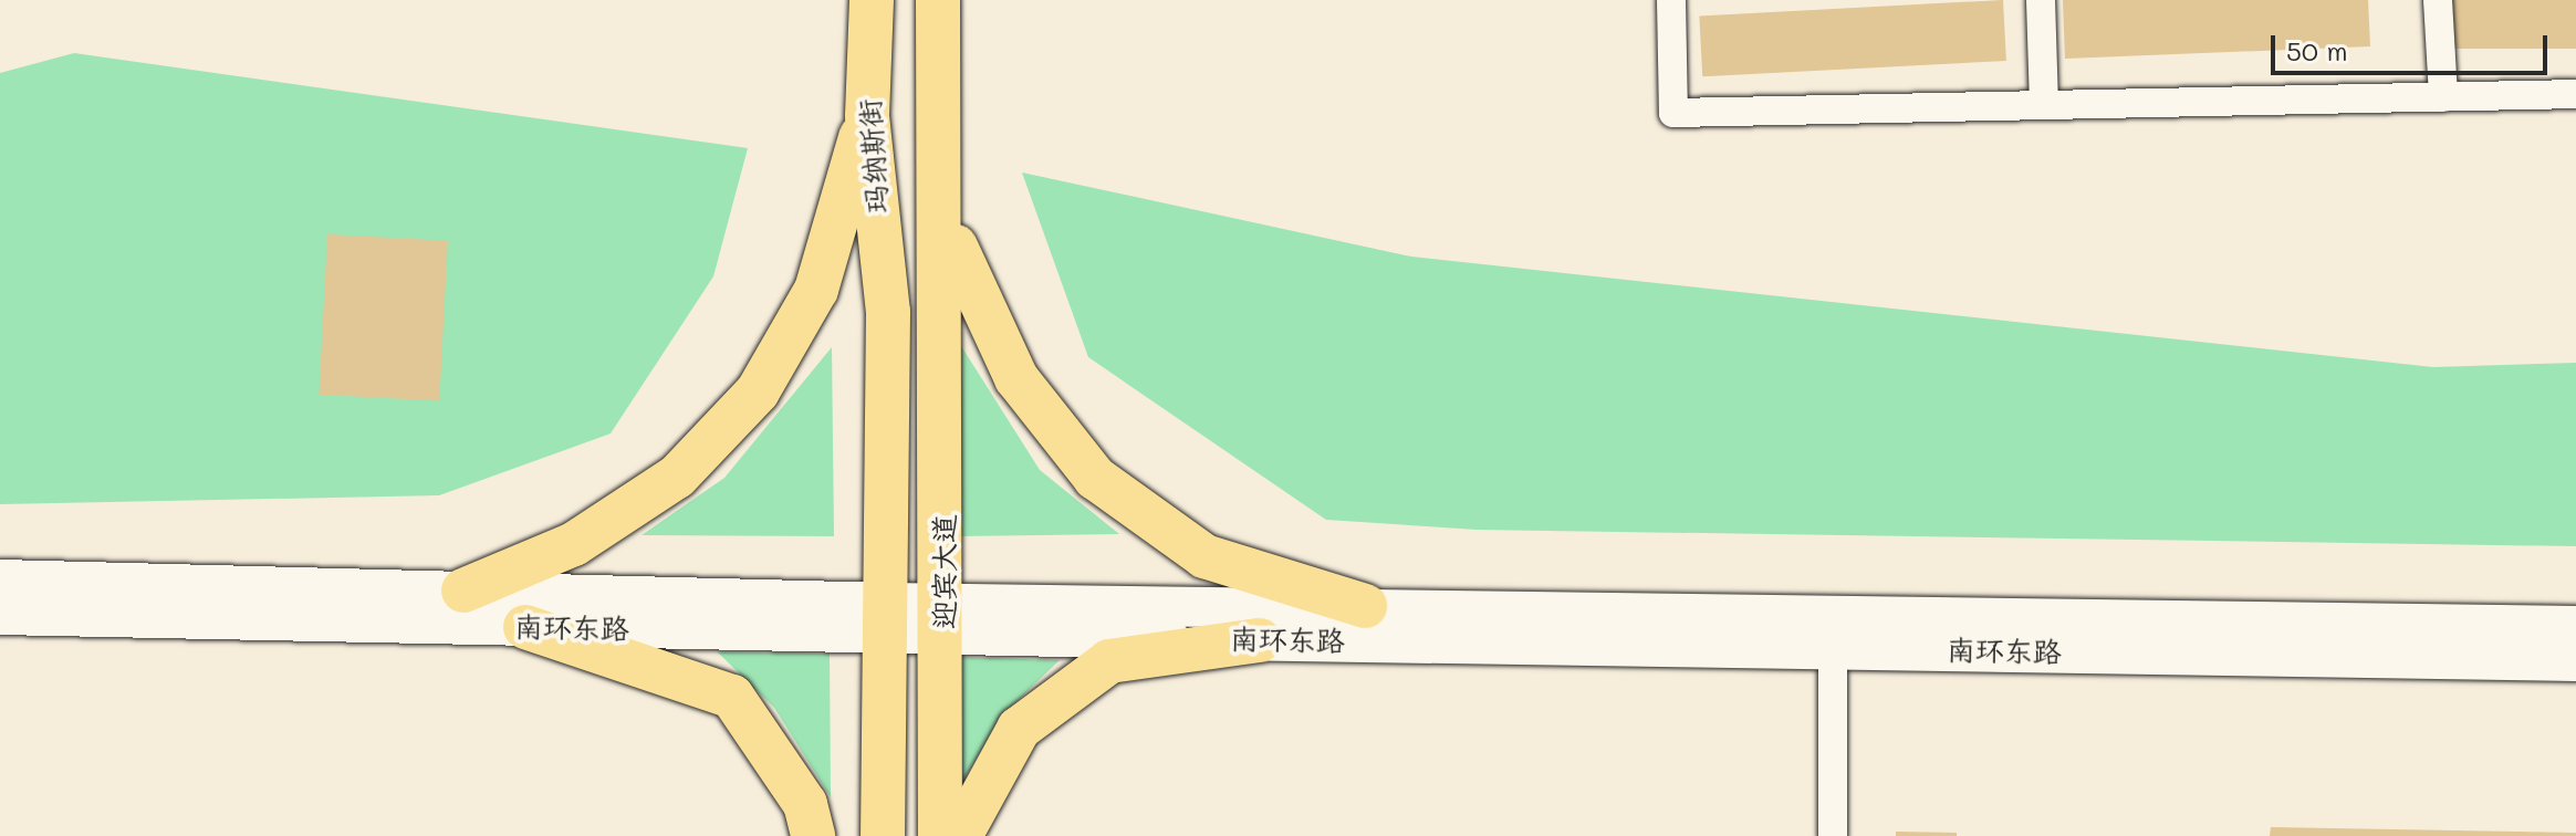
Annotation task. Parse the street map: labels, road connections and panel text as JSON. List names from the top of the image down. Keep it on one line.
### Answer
{"streets":{"main road":["玛纳斯街","迎宾大道","南环东路"]},"crossings":[["玛纳斯街","迎宾大道"],["迎宾大道","南环东路"]],"scale_bar":"50 m"}
